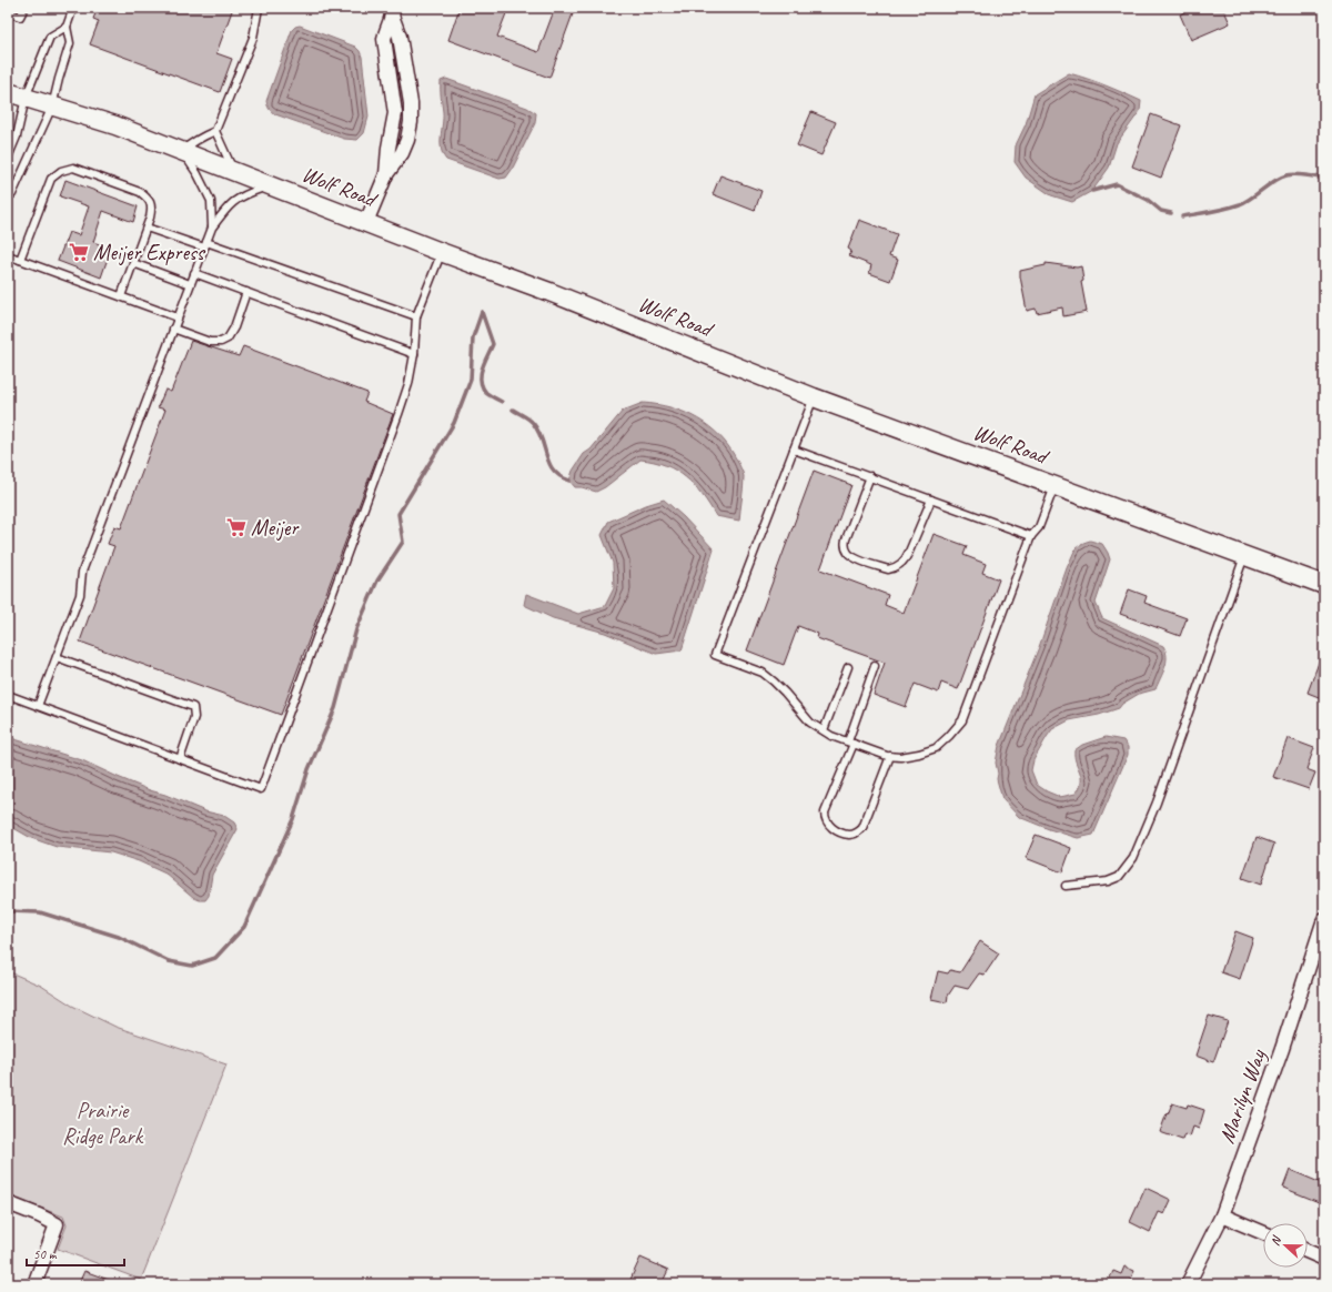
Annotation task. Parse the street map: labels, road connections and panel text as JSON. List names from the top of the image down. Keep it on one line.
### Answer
{"streets":{"main road":["Wolf Road"],"street":["Marilyn Way"]},"parks":["Prairie Ridge Park"],"places":{"supermarket":["Meijer Express","Meijer"]},"scale_bar":"50 m","north":"left"}
